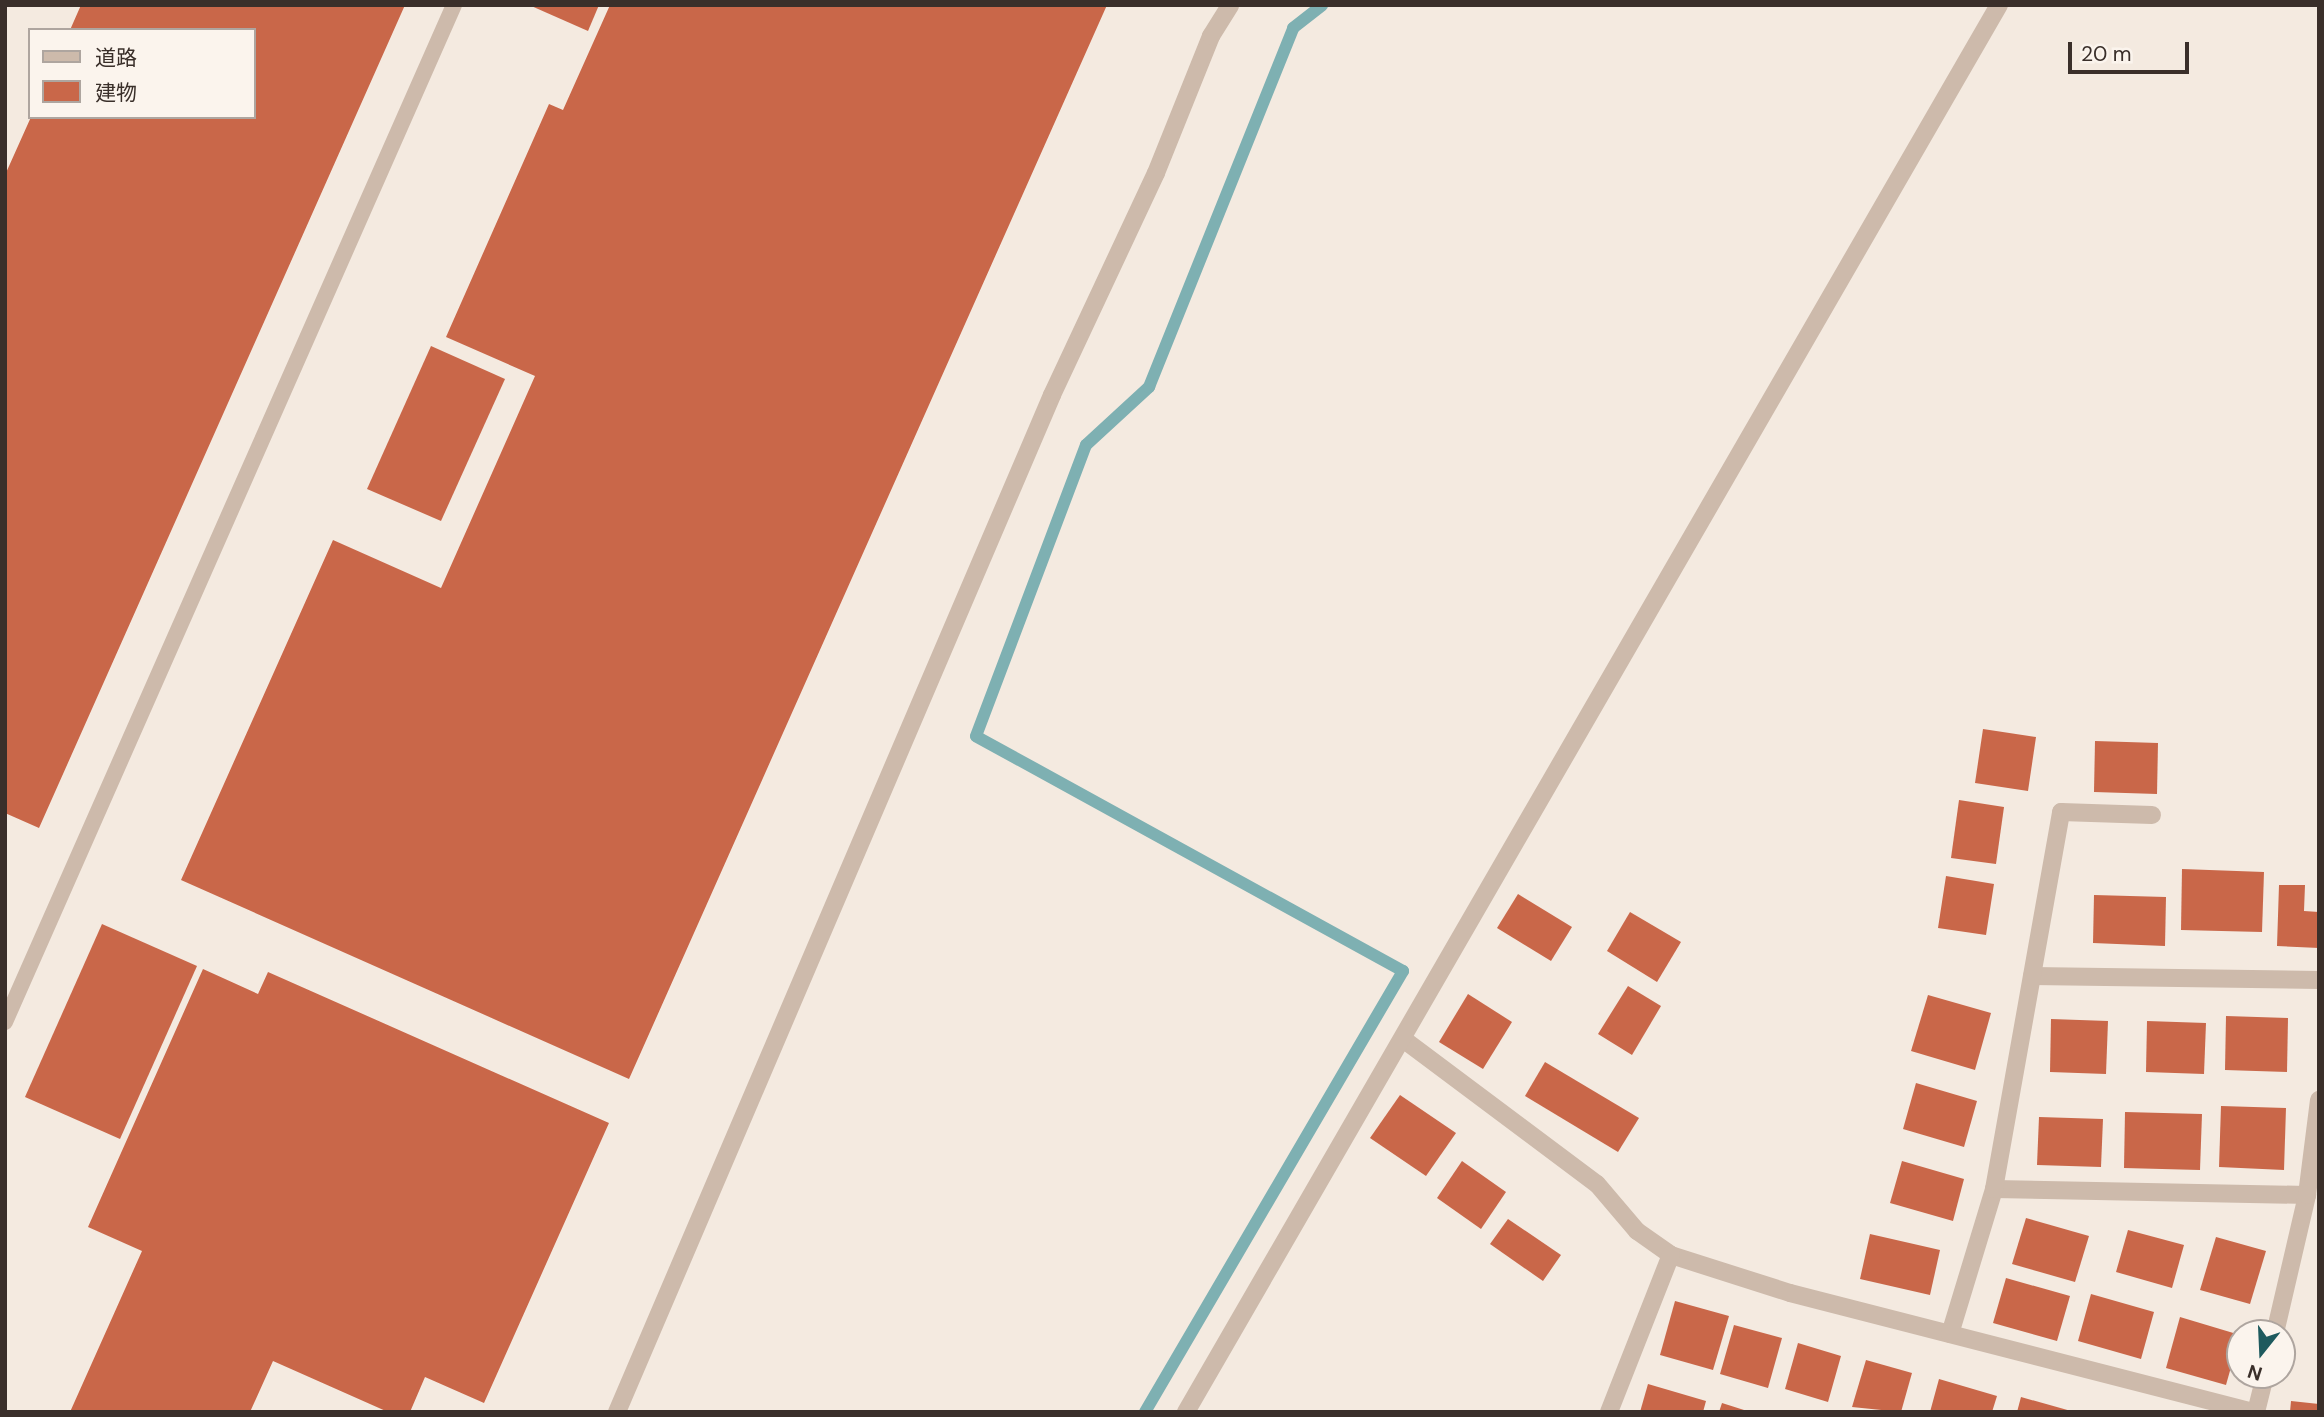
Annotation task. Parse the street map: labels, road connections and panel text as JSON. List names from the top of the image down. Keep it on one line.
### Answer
{"legend":["道路","建物"],"scale_bar":"20 m","north":"bottom"}
